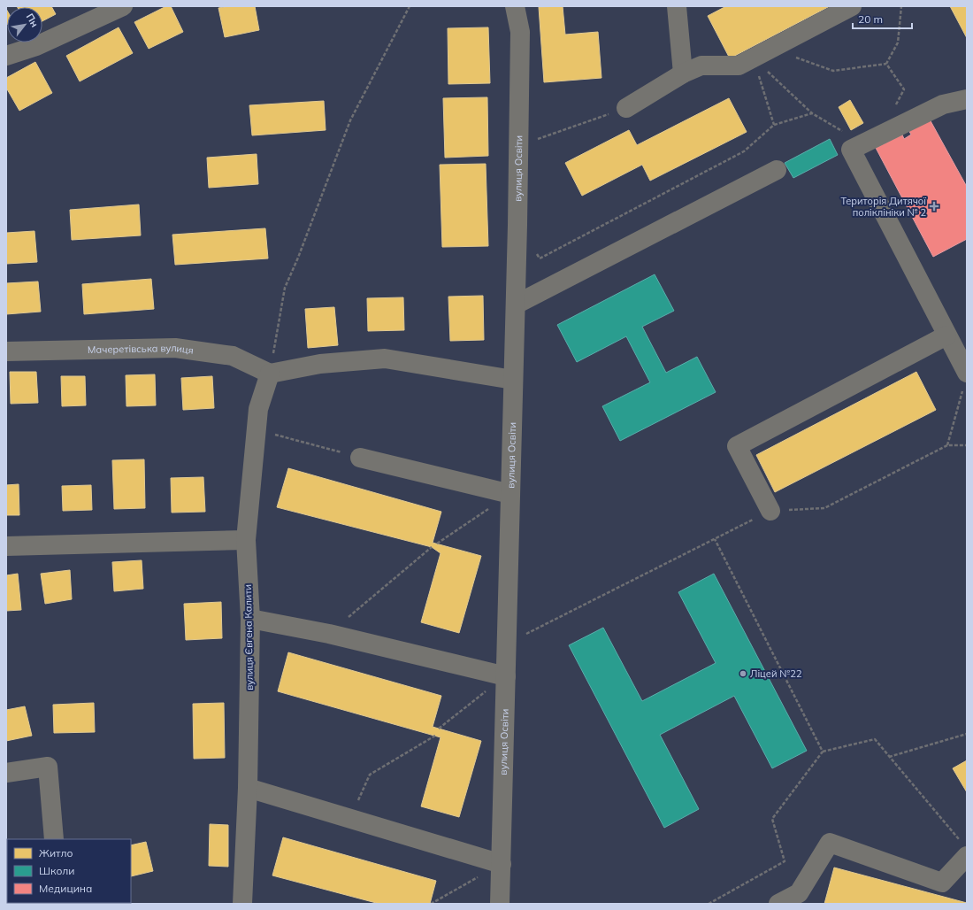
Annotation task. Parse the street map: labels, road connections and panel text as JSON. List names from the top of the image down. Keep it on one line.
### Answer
{"streets":{"street":["вулиця Освіти","Мачеретівська вулиця","вулиця Євгена Калити"]},"crossings":[["Мачеретівська вулиця","вулиця Євгена Калити"]],"places":{"health":["Територія Дитячої поліклініки № 2"],"other":["Ліцей №22"]},"legend":["Житло","Школи","Медицина"],"scale_bar":"20 m","north":"top right"}
